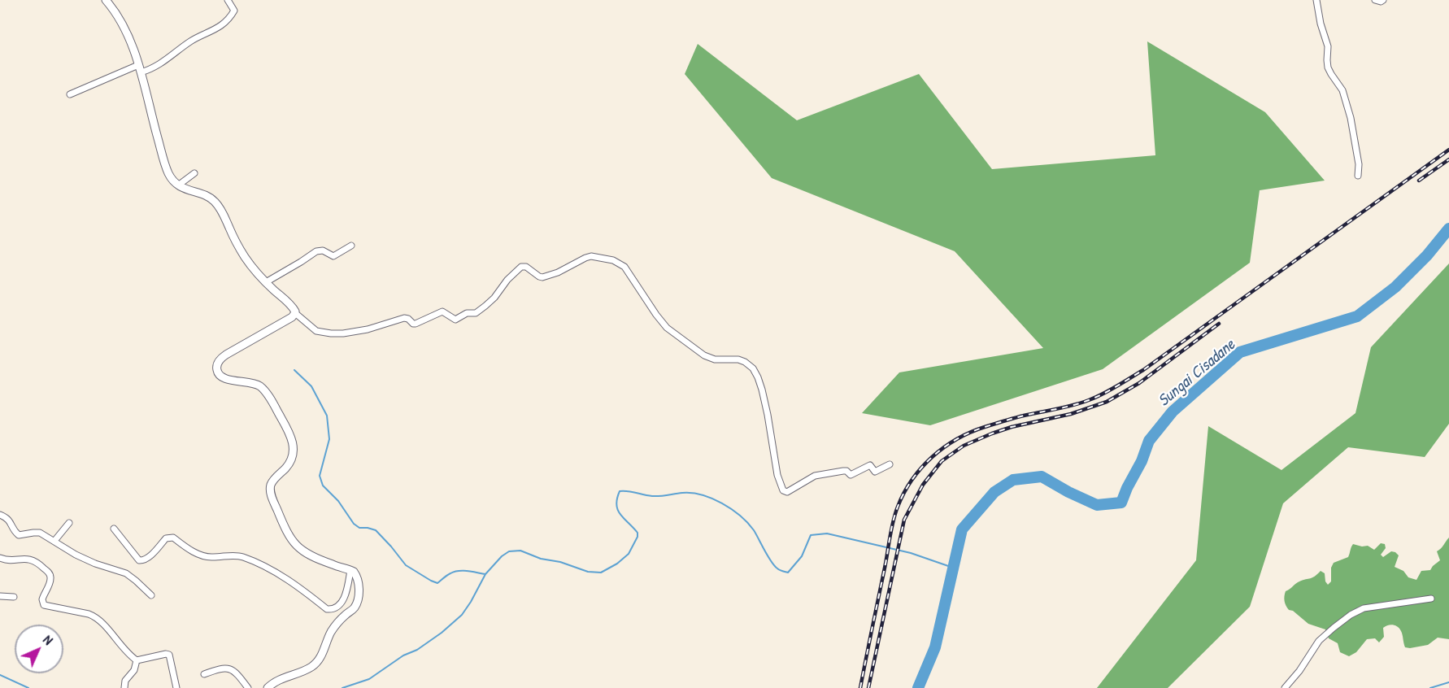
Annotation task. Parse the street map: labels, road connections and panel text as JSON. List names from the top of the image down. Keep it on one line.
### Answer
{"water":["Sungai Cisadane"],"north":"top right"}
